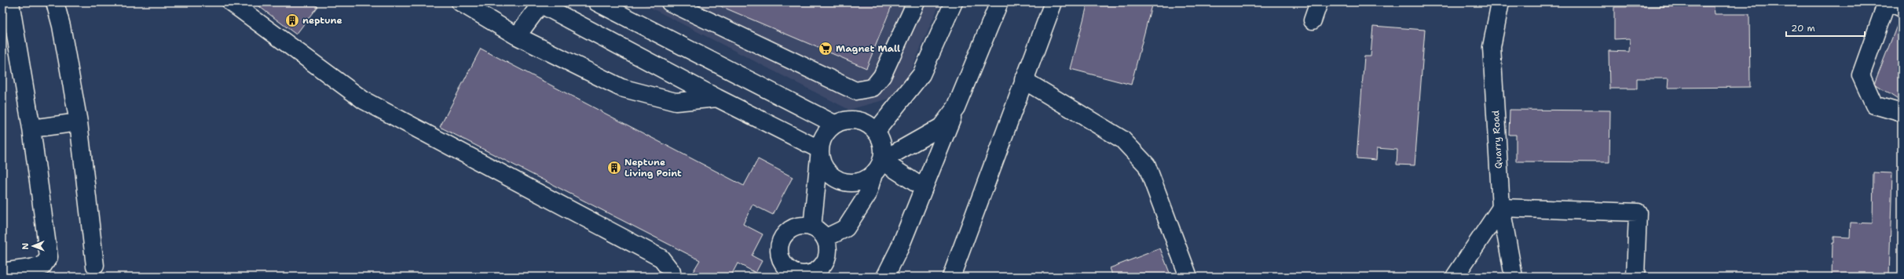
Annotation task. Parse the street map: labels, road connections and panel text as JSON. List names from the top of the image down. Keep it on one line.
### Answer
{"streets":{"street":["Quarry Road"]},"places":{"building":["neptune","Neptune Living Point"],"supermarket":["Magnet Mall"]},"scale_bar":"20 m","north":"left"}
